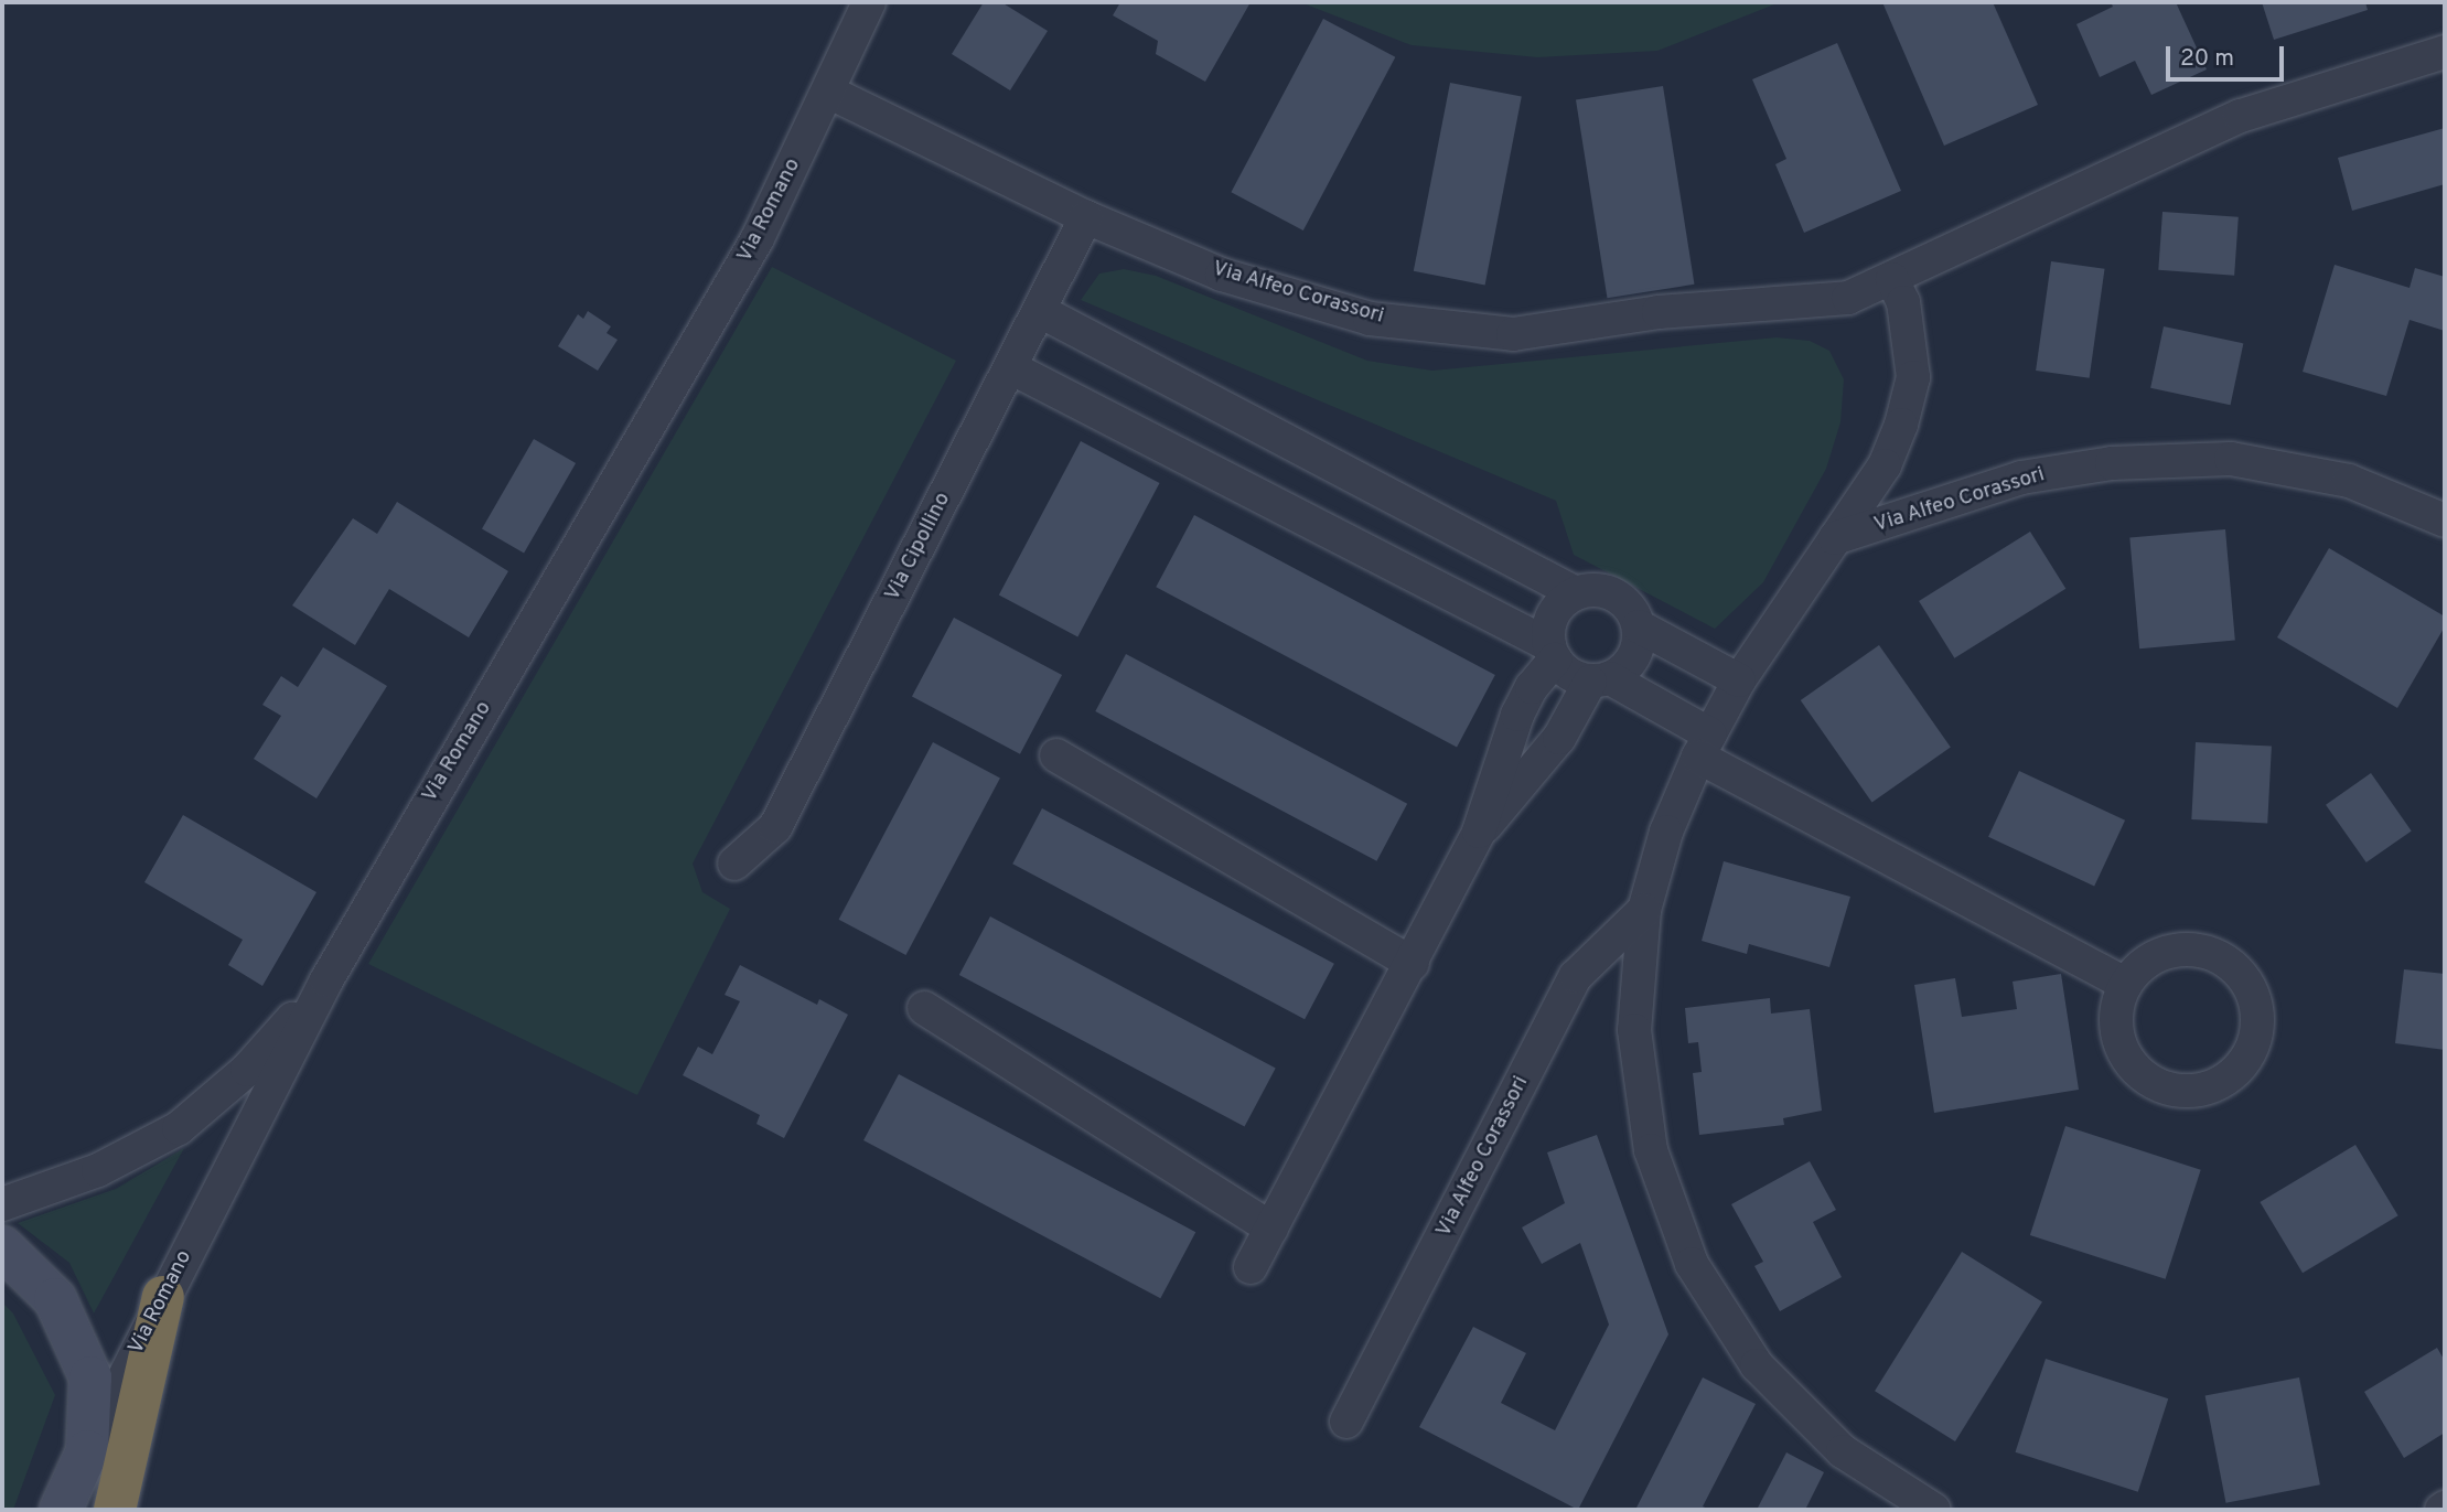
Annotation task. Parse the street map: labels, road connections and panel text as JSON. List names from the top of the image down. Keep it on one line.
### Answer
{"streets":{"street":["Via Romano","Via Alfeo Corassori","Via Cipollino"]},"crossings":[["Via Romano","Via Alfeo Corassori"],["Via Alfeo Corassori","Via Cipollino"]],"scale_bar":"20 m"}
